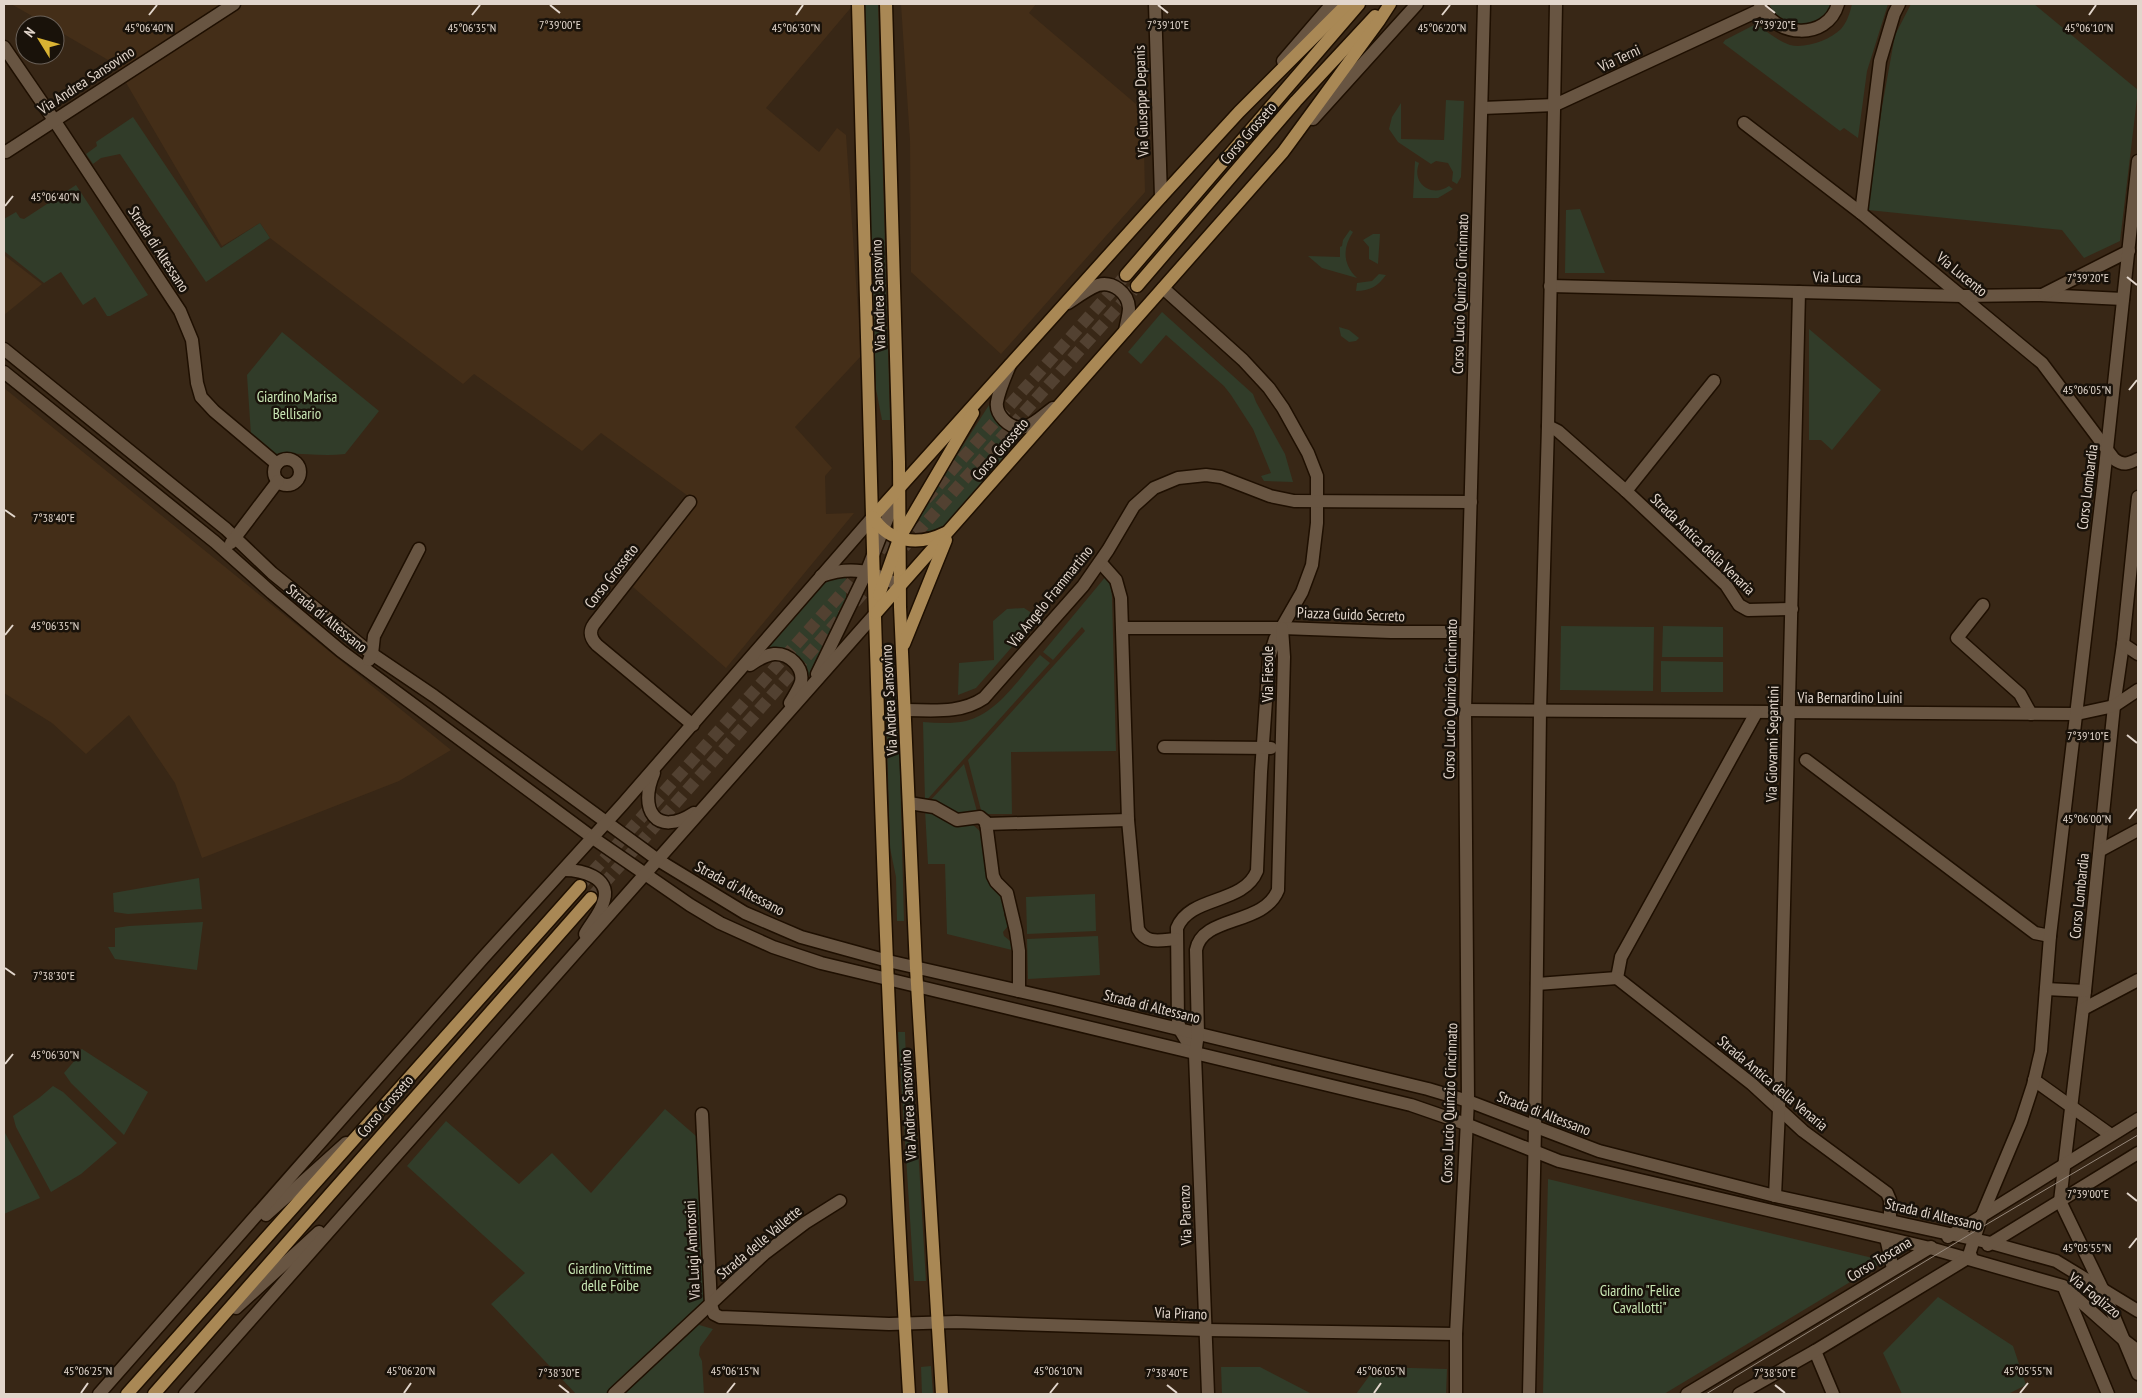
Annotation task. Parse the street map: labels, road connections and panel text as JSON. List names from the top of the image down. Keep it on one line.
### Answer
{"streets":{"main road":["Via Andrea Sansovino","Corso Grosseto"],"street":["Via Terni","Via Giuseppe Depanis","Strada di Altessano","Via Lucento","Via Lucca","Corso Lucio Quinzio Cincinnato","Corso Lombardia","Strada Antica della Venaria","Via Angelo Frammartino","Piazza Guido Secreto","Via Fiesole","Via Bernardino Luini","Via Giovanni Segantini","Via Parenzo","Strada delle Vallette","Via Luigi Ambrosini","Corso Toscana","Via Foglizzo","Via Pirano"]},"crossings":[["Via Terni","Corso Lucio Quinzio Cincinnato"],["Via Andrea Sansovino","Corso Grosseto"],["Via Andrea Sansovino","Strada di Altessano"],["Via Andrea Sansovino","Via Angelo Frammartino"],["Via Andrea Sansovino","Via Luigi Ambrosini"],["Via Andrea Sansovino","Via Pirano"],["Via Giuseppe Depanis","Corso Grosseto"],["Corso Grosseto","Strada di Altessano"],["Strada di Altessano","Corso Lucio Quinzio Cincinnato"],["Strada di Altessano","Corso Lombardia"],["Strada di Altessano","Strada Antica della Venaria"],["Strada di Altessano","Via Fiesole"],["Strada di Altessano","Via Giovanni Segantini"],["Strada di Altessano","Via Parenzo"],["Strada di Altessano","Corso Toscana"],["Strada di Altessano","Via Foglizzo"],["Via Lucento","Via Lucca"],["Via Lucento","Corso Lombardia"],["Via Lucca","Corso Lombardia"],["Via Lucca","Via Giovanni Segantini"],["Corso Lucio Quinzio Cincinnato","Piazza Guido Secreto"],["Corso Lucio Quinzio Cincinnato","Via Bernardino Luini"],["Corso Lucio Quinzio Cincinnato","Via Pirano"],["Corso Lombardia","Via Bernardino Luini"],["Corso Lombardia","Corso Toscana"],["Corso Lombardia","Via Foglizzo"],["Strada Antica della Venaria","Via Giovanni Segantini"],["Via Angelo Frammartino","Piazza Guido Secreto"],["Piazza Guido Secreto","Via Fiesole"],["Via Fiesole","Via Parenzo"],["Via Bernardino Luini","Via Giovanni Segantini"],["Via Parenzo","Via Pirano"],["Strada delle Vallette","Via Luigi Ambrosini"],["Via Luigi Ambrosini","Via Pirano"]],"parks":["Giardino Marisa Bellisario","Giardino Vittime delle Foibe","Giardino \"Felice Cavallotti\""],"north":"top left","coordinates":["7°39'00\"E","7°39'10\"E","7°39'20\"E","45°06'40\"N","45°06'35\"N","45°06'30\"N","45°06'20\"N","45°06'10\"N","45°06'05\"N","7°38'40\"E","45°06'00\"N","7°38'30\"E","45°05'55\"N","45°06'25\"N","45°06'15\"N","7°38'50\"E"]}
